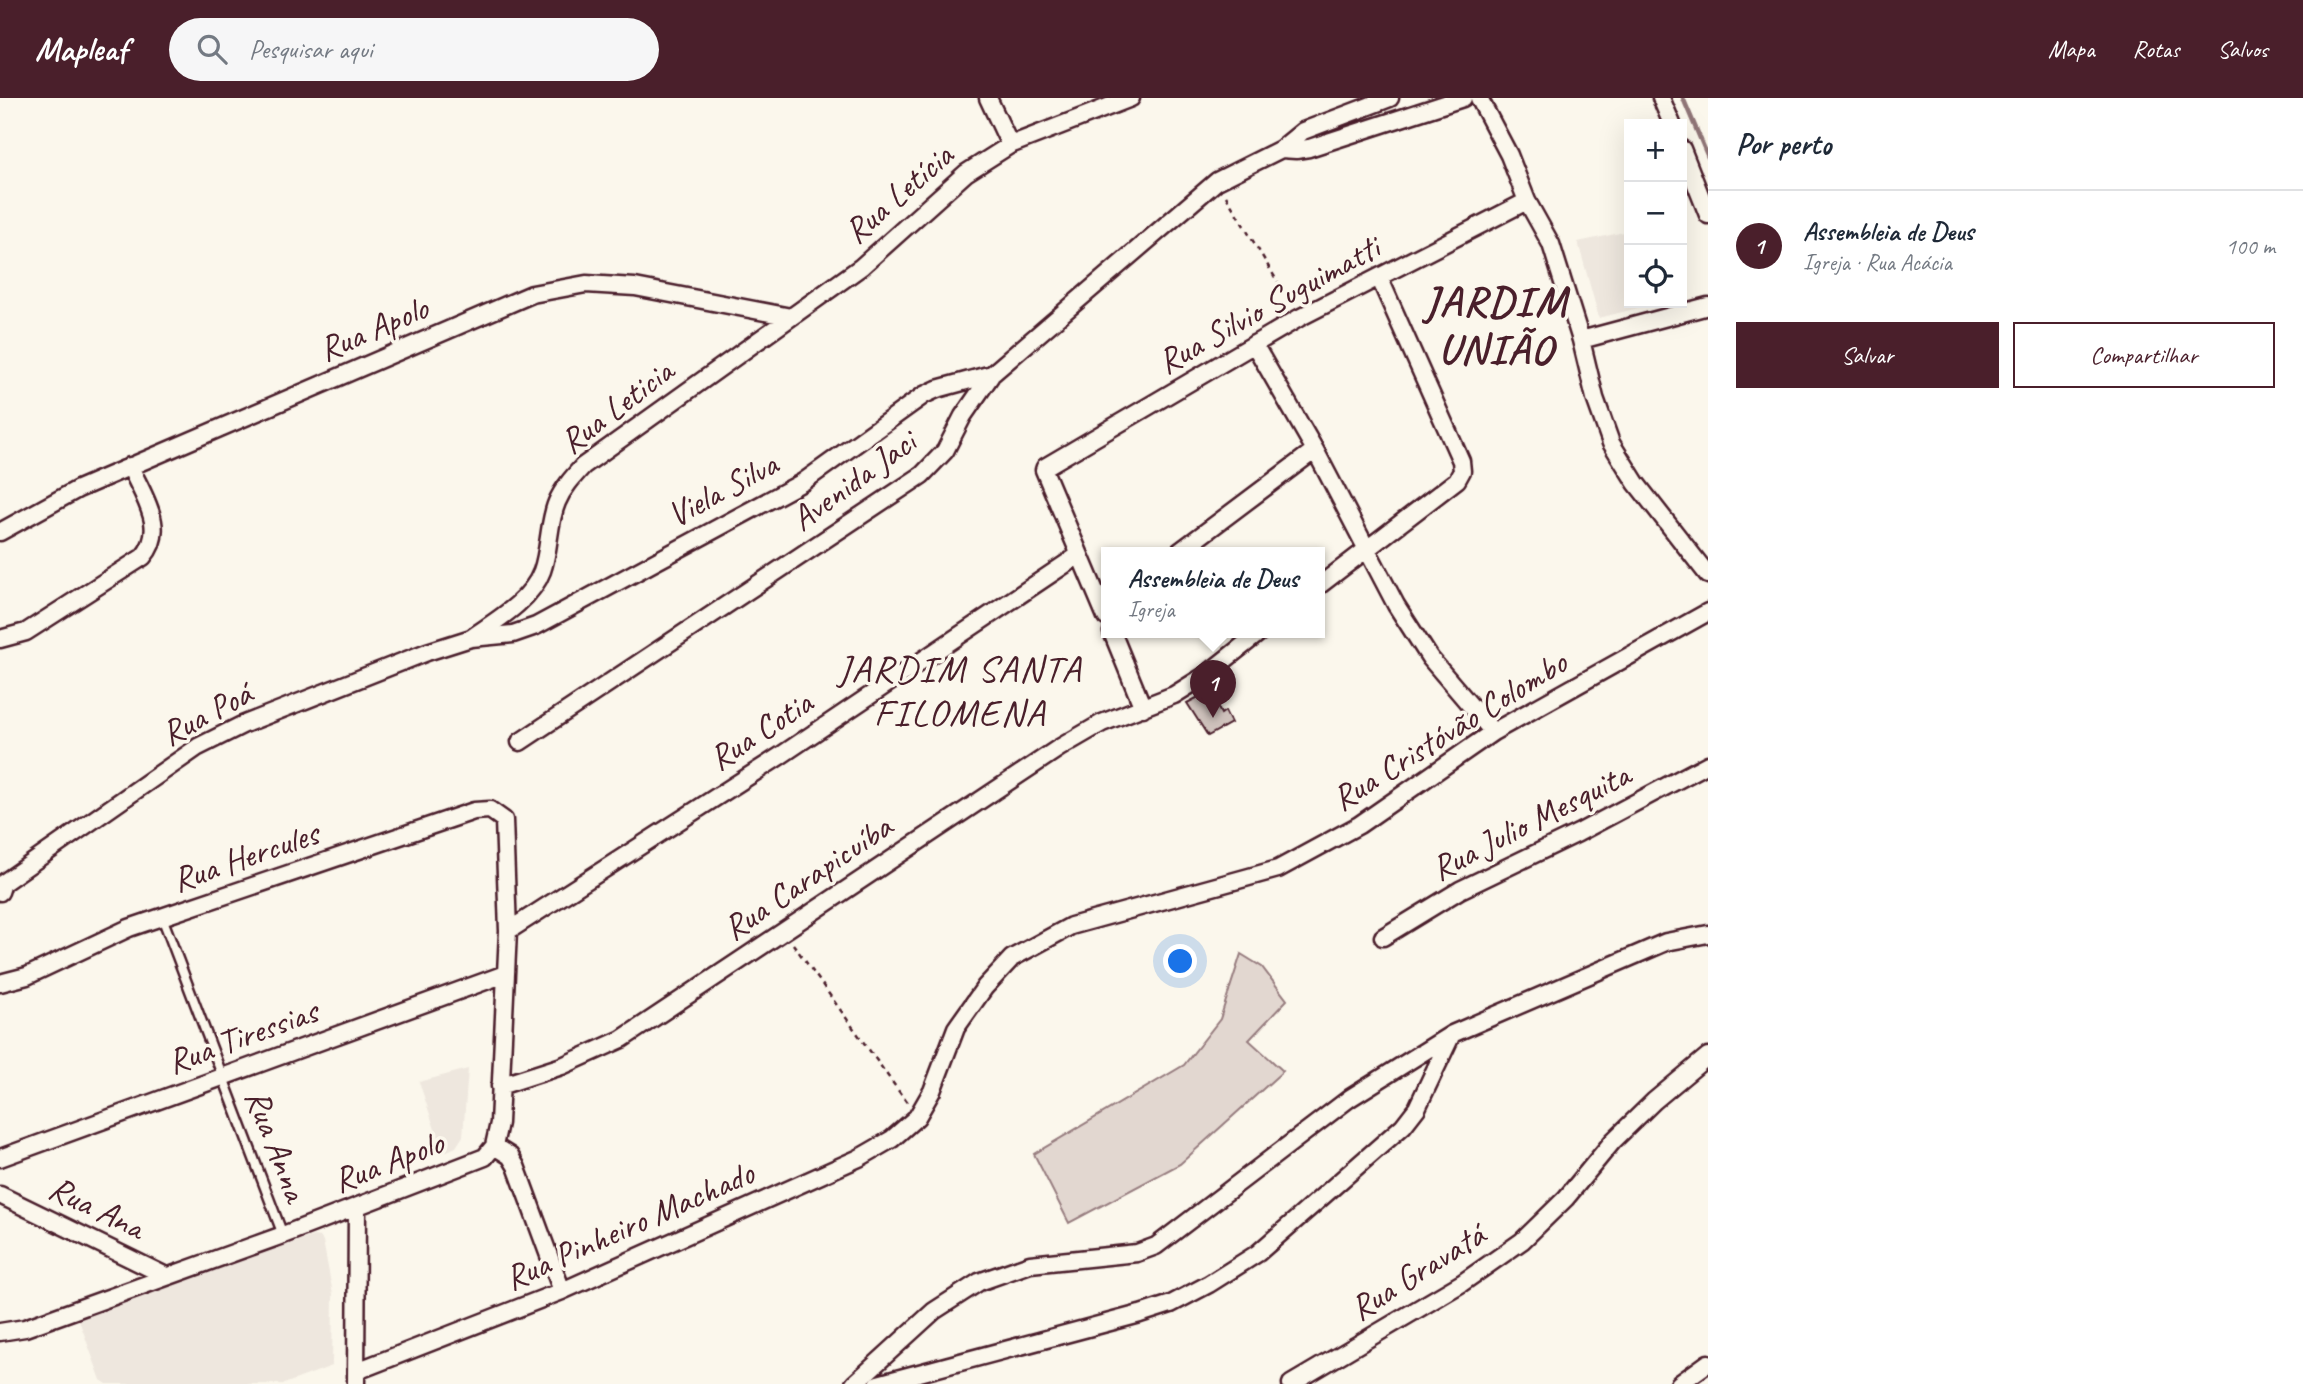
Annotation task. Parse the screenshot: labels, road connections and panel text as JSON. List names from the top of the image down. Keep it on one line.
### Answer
{"streets":{"street":["Rua Letícia","Rua Silvio Suguimatti","Rua Apolo","Rua Leticia","Avenida Jaci","Viela Silva","Rua Poá","Rua Cotia","Rua Cristóvão Colombo","Rua Julio Mesquita","Rua Hercules","Rua Carapicuíba","Rua Tiressias","Rua Ana","Rua Pinheiro Machado","Rua Gravatá"],"lane":["Rua Anna"]},"crossings":[["Rua Letícia","Rua Apolo"],["Rua Letícia","Rua Leticia"],["Rua Silvio Suguimatti","Rua Cotia"],["Rua Apolo","Rua Leticia"],["Rua Apolo","Rua Cotia"],["Rua Apolo","Rua Hercules"],["Rua Apolo","Rua Carapicuíba"],["Rua Apolo","Rua Tiressias"],["Rua Apolo","Rua Anna"],["Rua Apolo","Rua Ana"],["Rua Leticia","Viela Silva"],["Rua Leticia","Rua Poá"],["Avenida Jaci","Viela Silva"],["Viela Silva","Rua Poá"],["Rua Cristóvão Colombo","Rua Pinheiro Machado"],["Rua Hercules","Rua Anna"],["Rua Tiressias","Rua Anna"]],"districts":["JARDIM UNIÃO","JARDIM SANTA FILOMENA"],"page":{"header":"Mapleaf","search":"Pesquisar aqui","nav":["Mapa","Rotas","Salvos"],"heading":"Por perto","map_buttons":["+","−"],"list":[{"mark":"1","name":"Assembleia de Deus","note":"Igreja · Rua Acácia","value":"100 m"}],"buttons":["Salvar","Compartilhar"],"popup":["Assembleia de Deus","Igreja"],"pins":"1"}}
